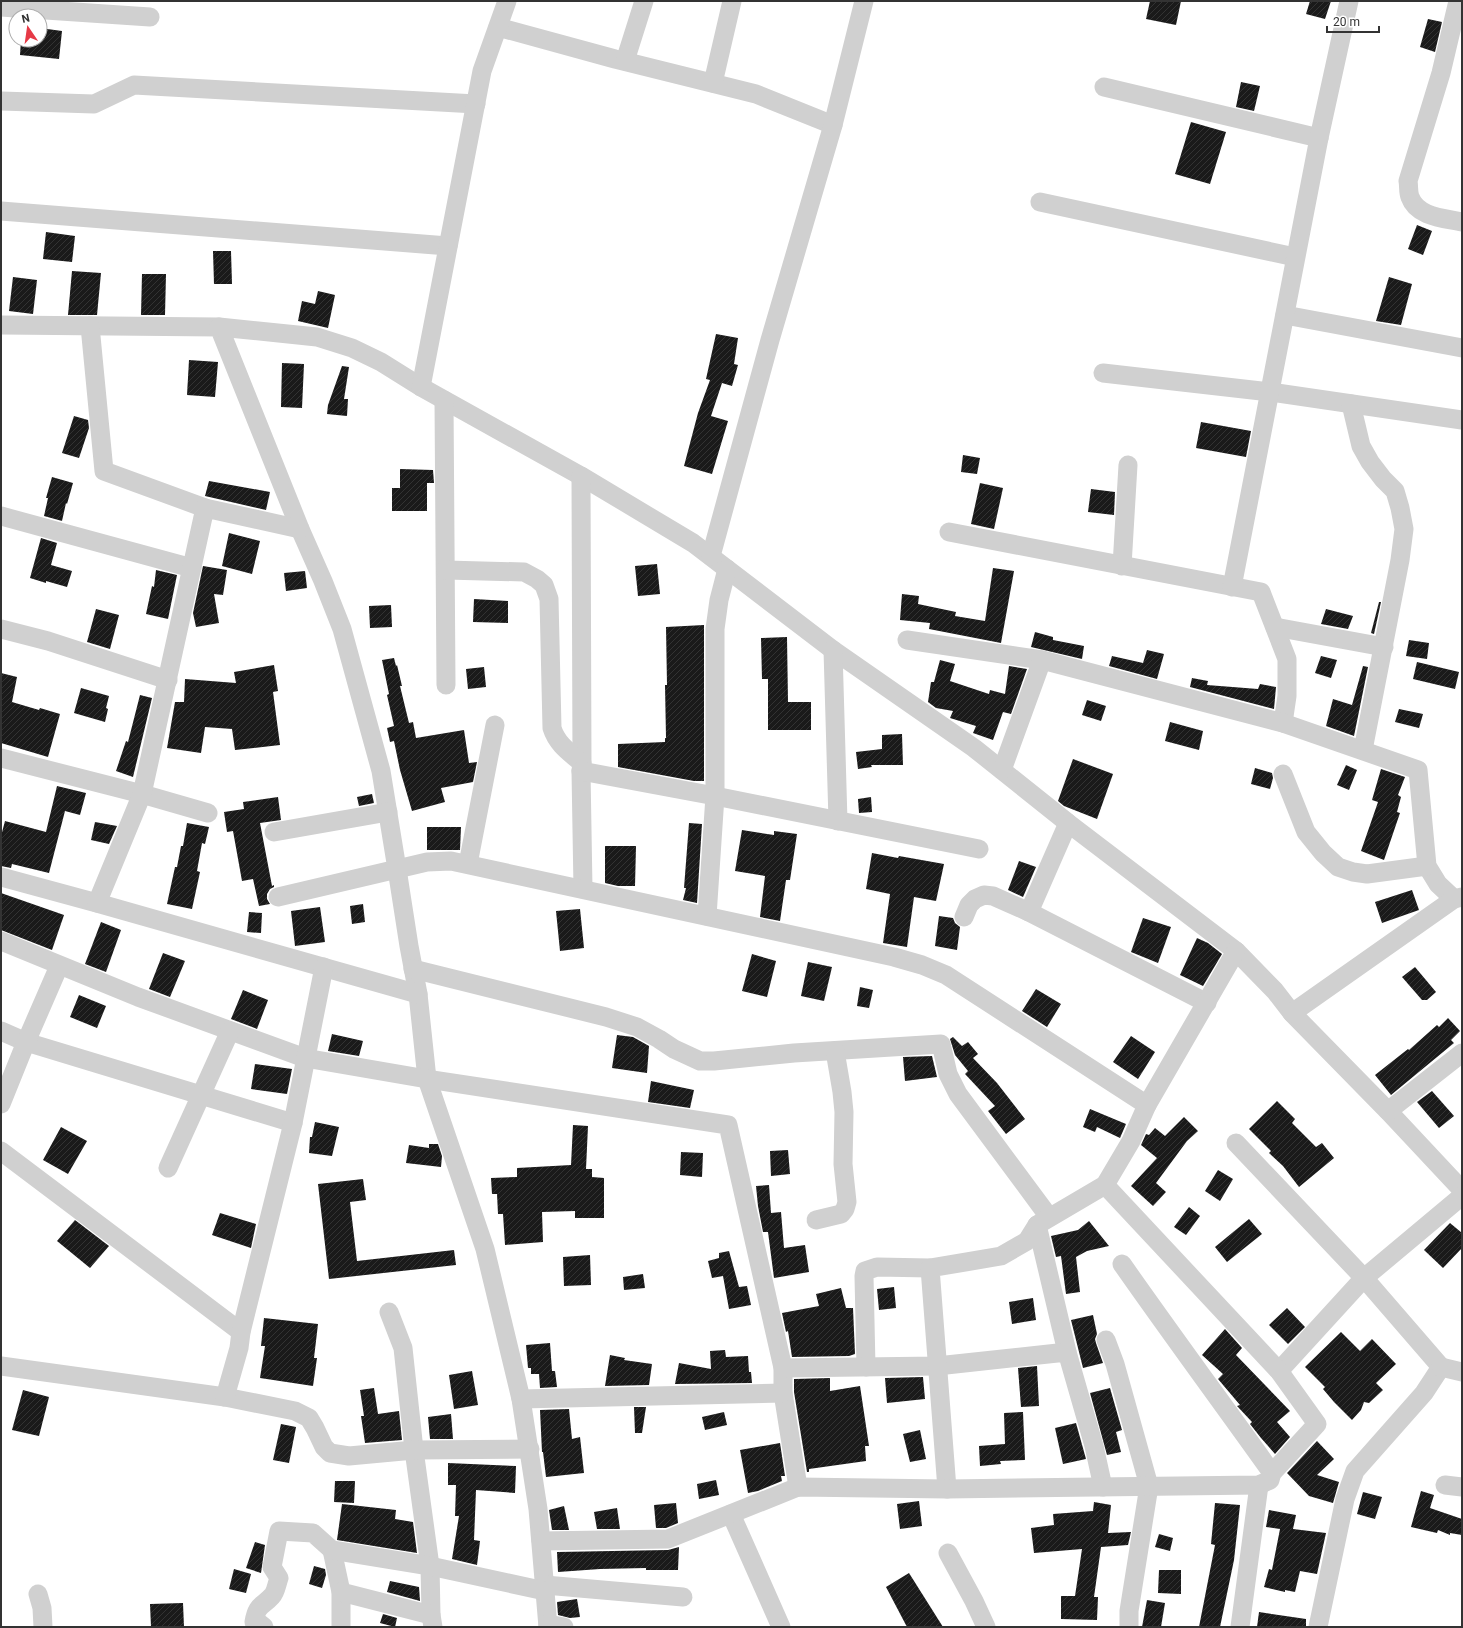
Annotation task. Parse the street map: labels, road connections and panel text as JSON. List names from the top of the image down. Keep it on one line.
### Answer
{"scale_bar":"20 m","north":"top"}
